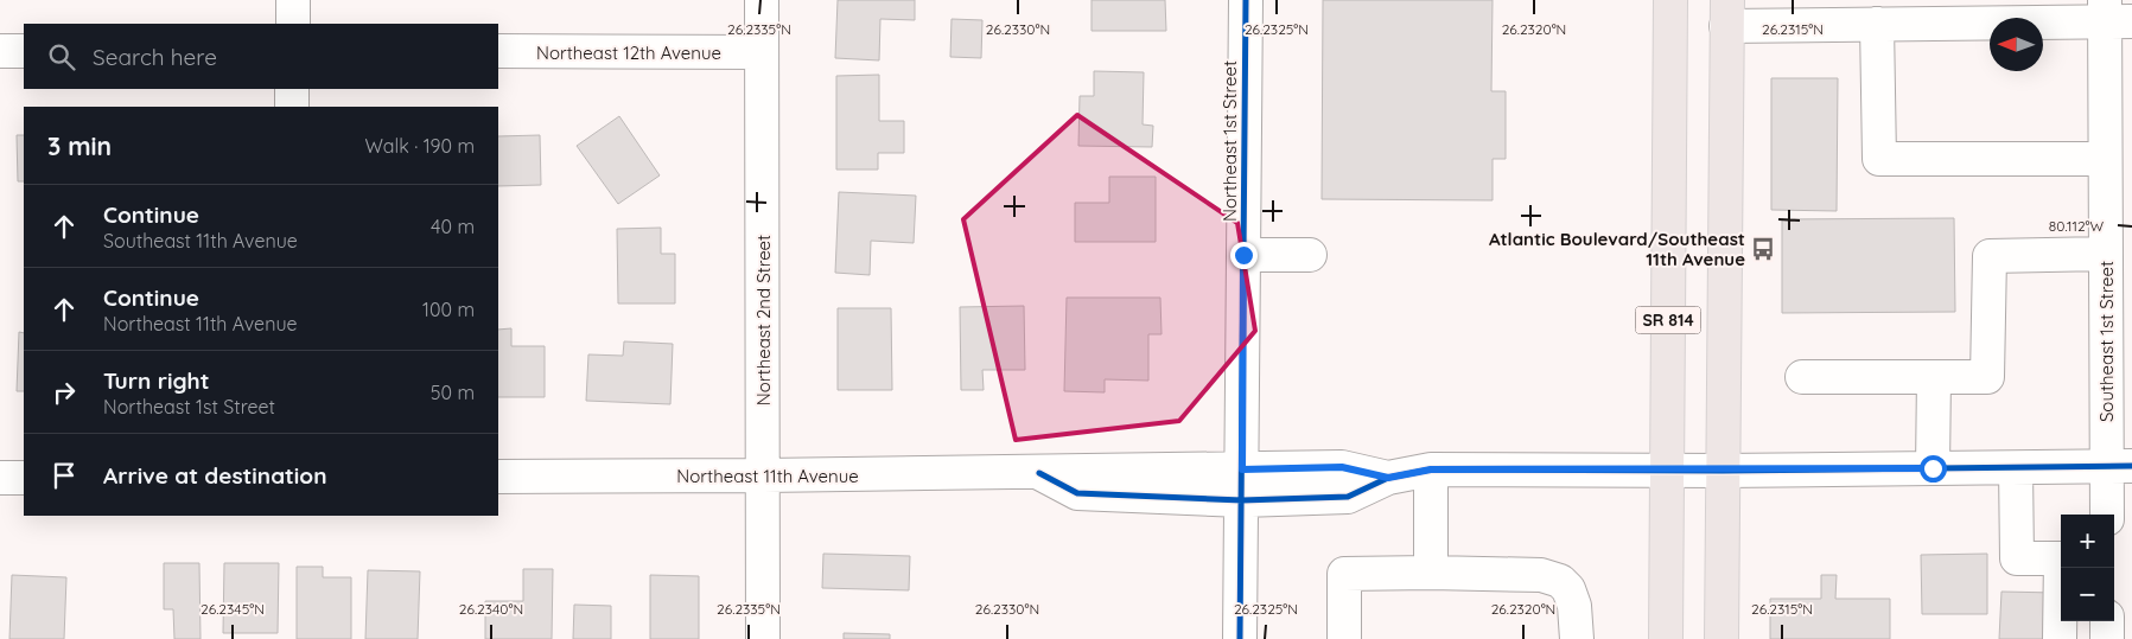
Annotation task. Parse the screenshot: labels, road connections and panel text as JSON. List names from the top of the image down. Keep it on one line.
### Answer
{"streets":{"main road":["SR 814"],"street":["Northeast 12th Avenue","Northeast 1st Street","Northeast 2nd Street","Southeast 1st Street","Northeast 11th Avenue"]},"crossings":[["Northeast 12th Avenue","Northeast 2nd Street"],["Northeast 1st Street","Northeast 11th Avenue"],["Northeast 2nd Street","Northeast 11th Avenue"],["SR 814","Northeast 11th Avenue"],["Southeast 1st Street","Northeast 11th Avenue"]],"places":{"bus stop":["Atlantic Boulevard/Southeast 11th Avenue"]},"north":"left","page":{"search":"Search here","heading":["3 min","Walk · 190 m"],"list":[["Continue","Southeast 11th Avenue","40 m"],["Continue","Northeast 11th Avenue","100 m"],["Turn right","Northeast 1st Street","50 m"],"Arrive at destination"],"map_buttons":["+","−"]},"coordinates":["26.2335°N","26.2330°N","26.2325°N","26.2320°N","26.2315°N","80.112°W","26.2345°N","26.2340°N"]}
